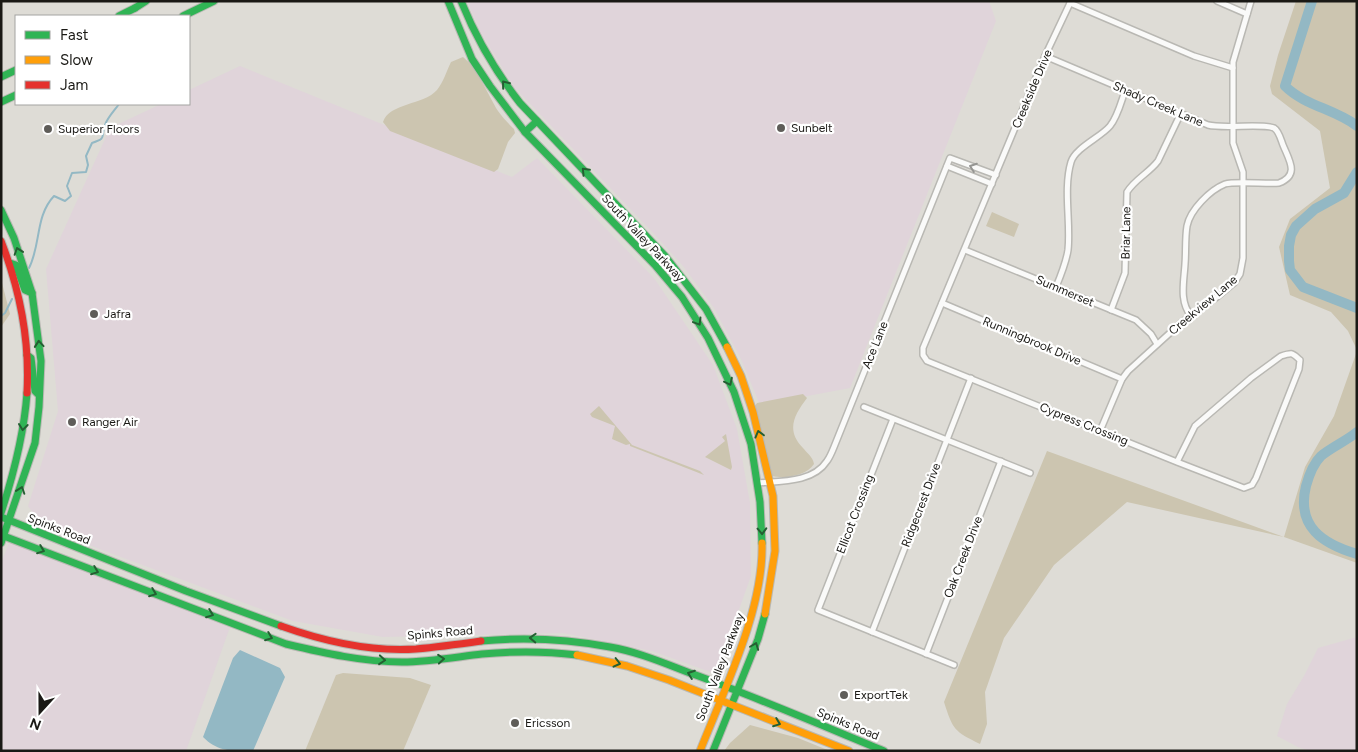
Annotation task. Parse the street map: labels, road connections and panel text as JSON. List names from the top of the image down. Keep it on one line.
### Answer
{"streets":{"main road":["South Valley Parkway","Spinks Road"],"street":["Creekside Drive","Shady Creek Lane","Briar Lane","Summerset","Creekview Lane","Runningbrook Drive","Ace Lane","Cypress Crossing","Ridgecrest Drive","Ellicot Crossing","Oak Creek Drive"]},"crossings":[["Creekside Drive","Shady Creek Lane"],["Creekside Drive","Summerset"],["Creekside Drive","Runningbrook Drive"],["Creekside Drive","Ace Lane"],["Creekside Drive","Cypress Crossing"],["Shady Creek Lane","Briar Lane"],["Shady Creek Lane","Creekview Lane"],["Briar Lane","Summerset"],["South Valley Parkway","Ace Lane"],["South Valley Parkway","Spinks Road"],["Summerset","Creekview Lane"],["Creekview Lane","Runningbrook Drive"],["Creekview Lane","Cypress Crossing"],["Cypress Crossing","Ridgecrest Drive"],["Ridgecrest Drive","Ellicot Crossing"]],"places":["Sunbelt","Superior Floors","Jafra","Ranger Air","ExportTek","Ericsson"],"legend":["Fast","Slow","Jam"],"north":"bottom"}
